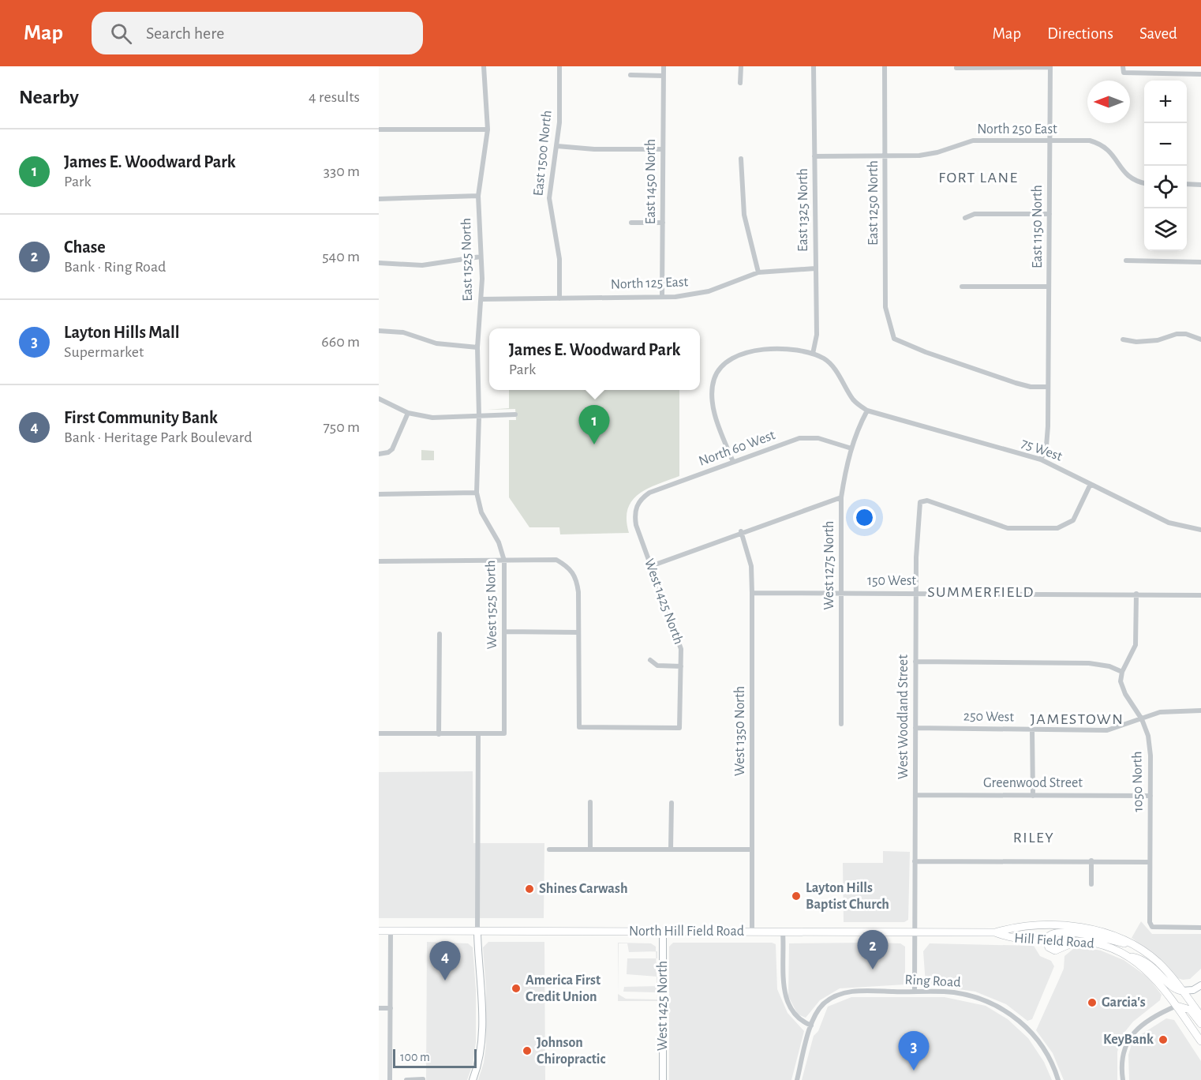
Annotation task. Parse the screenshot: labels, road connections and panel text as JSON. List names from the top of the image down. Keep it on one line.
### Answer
{"streets":{"main road":["North Hill Field Road","Hill Field Road"],"street":["North 250 East","East 1500 North","East 1450 North","East 1250 North","East 1325 North","East 1150 North","East 1525 North","North 125 East","North 60 West","75 West","West 1275 North","150 West","West 1425 North","West 1525 North","West Woodland Street","250 West","West 1350 North","1050 North","Greenwood Street","Ring Road"]},"crossings":[["North 250 East","East 1250 North"],["North 250 East","East 1325 North"],["North 250 East","East 1150 North"],["East 1500 North","North 125 East"],["East 1450 North","North 125 East"],["East 1250 North","East 1150 North"],["East 1325 North","North 125 East"],["East 1150 North","75 West"],["East 1525 North","North 125 East"],["East 1525 North","West 1525 North"],["North 60 West","West 1275 North"],["North 60 West","West 1425 North"],["75 West","West 1275 North"],["75 West","West Woodland Street"],["West 1275 North","150 West"],["150 West","West Woodland Street"],["150 West","West 1350 North"],["West 1425 North","North Hill Field Road"],["West Woodland Street","250 West"],["West Woodland Street","Greenwood Street"],["West Woodland Street","North Hill Field Road"],["West Woodland Street","Ring Road"],["250 West","1050 North"],["West 1350 North","North Hill Field Road"],["1050 North","Greenwood Street"],["North Hill Field Road","Hill Field Road"]],"districts":["FORT LANE","SUMMERFIELD","JAMESTOWN","RILEY"],"places":["Shines Carwash","Layton Hills Baptist Church","America First Credit Union","Garcia's","KeyBank","Johnson Chiropractic"],"scale_bar":"100 m","north":"left","page":{"header":"Map","search":"Search here","nav":["Map","Directions","Saved"],"heading":["Nearby","4 results"],"map_buttons":["+","−"],"list":[{"mark":"1","name":"James E. Woodward Park","note":"Park","value":"330 m"},{"mark":"2","name":"Chase","note":"Bank · Ring Road","value":"540 m"},{"mark":"3","name":"Layton Hills Mall","note":"Supermarket","value":"660 m"},{"mark":"4","name":"First Community Bank","note":"Bank · Heritage Park Boulevard","value":"750 m"}],"popup":["James E. Woodward Park","Park"],"pins":["1","2","4","3"],"scale":"100 m"}}
